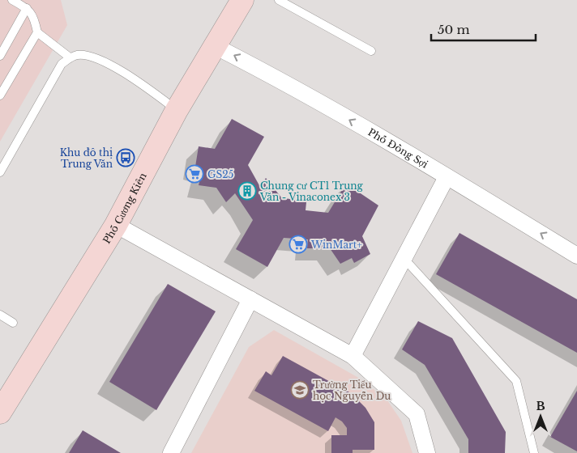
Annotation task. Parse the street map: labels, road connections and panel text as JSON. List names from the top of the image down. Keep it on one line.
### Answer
{"streets":{"street":["Phố Đồng Sợi","Phố Cương Kiên"]},"crossings":[["Phố Đồng Sợi","Phố Cương Kiên"]],"one_way":["Phố Đồng Sợi"],"places":{"bus stop":["Khu đô thị Trung Văn"],"supermarket":["GS25","WinMart+"],"building":["Chung cư CT1 Trung Văn - Vinaconex 3"],"school or university":["Trường Tiểu học Nguyễn Du"]},"scale_bar":"50 m","north":"top"}
